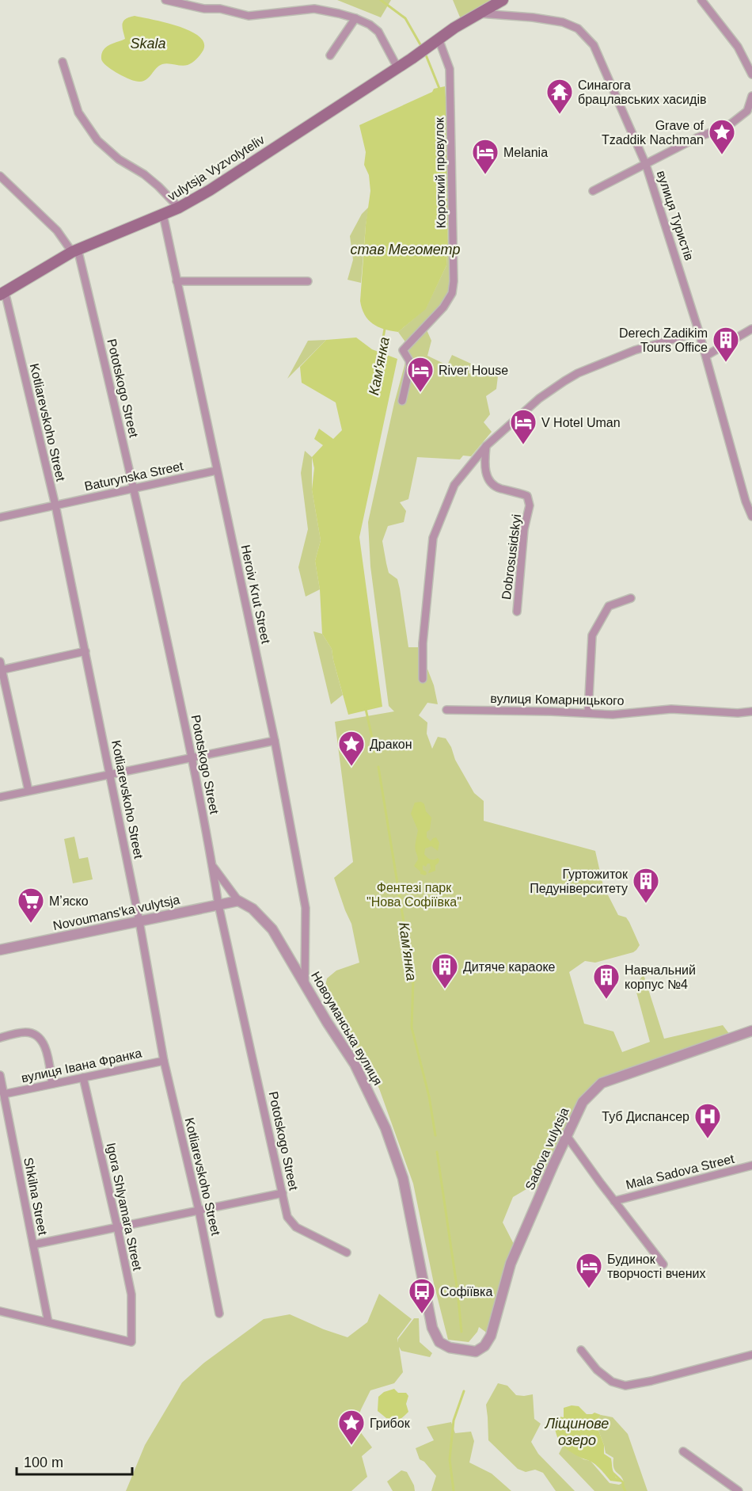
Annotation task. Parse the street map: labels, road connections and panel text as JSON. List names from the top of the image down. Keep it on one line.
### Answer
{"streets":{"main road":["vulytsja Vyzvolyteliv"],"street":["Короткий провулок","вулиця Туристів","Pototskogo Street","Kotliarevskoho Street","Baturynska Street","Dobrosusidskyi","Heroiv Krut Street","вулиця Комарницького","Novoumans'ka vulytsja","Новоуманська вулиця","вулиця Івана Франка","Sadova vulytsja","Mala Sadova Street","Shkilna Street","Igora Shlyamara Street"]},"crossings":[["vulytsja Vyzvolyteliv","Короткий провулок"],["vulytsja Vyzvolyteliv","вулиця Туристів"],["vulytsja Vyzvolyteliv","Pototskogo Street"],["vulytsja Vyzvolyteliv","Kotliarevskoho Street"],["vulytsja Vyzvolyteliv","Heroiv Krut Street"],["Pototskogo Street","Baturynska Street"],["Pototskogo Street","Novoumans'ka vulytsja"],["Kotliarevskoho Street","Baturynska Street"],["Kotliarevskoho Street","Novoumans'ka vulytsja"],["Kotliarevskoho Street","вулиця Івана Франка"],["Baturynska Street","Heroiv Krut Street"],["Heroiv Krut Street","Новоуманська вулиця"],["Novoumans'ka vulytsja","Новоуманська вулиця"],["Новоуманська вулиця","Sadova vulytsja"],["вулиця Івана Франка","Shkilna Street"],["вулиця Івана Франка","Igora Shlyamara Street"],["Sadova vulytsja","Mala Sadova Street"],["Shkilna Street","Igora Shlyamara Street"]],"water":["Skala","став Мегометр","Кам'янка","Ліщинове озеро"],"parks":["Фентезі парк \"Нова Софіївка\""],"places":{"temple":["Синагога брацлавських хасидів"],"place":["Grave of Tzaddik Nachman","Дракон","Грибок"],"hotel":["Melania","River House","V Hotel Uman","Будинок творчості вчених"],"building":["Derech Zadikim Tours Office","Гуртожиток Педуніверситету","Дитяче караоке","Навчальний корпус №4"],"supermarket":["Мʼяско"],"hospital":["Туб Диспансер"],"bus stop":["Софіївка"]},"scale_bar":"100 m"}
